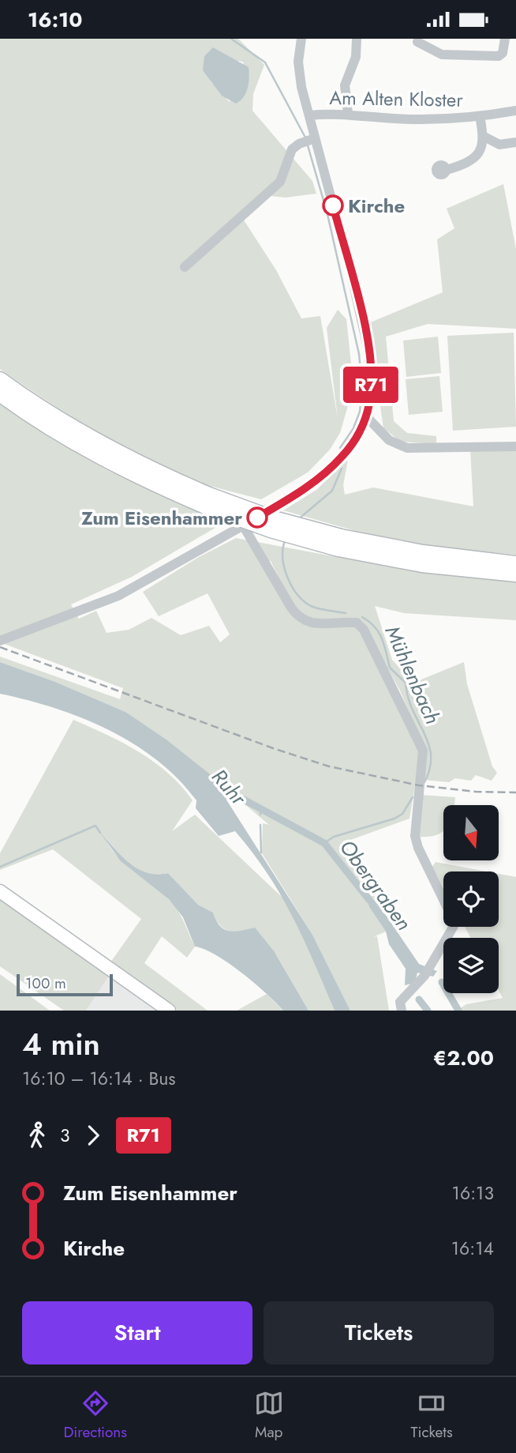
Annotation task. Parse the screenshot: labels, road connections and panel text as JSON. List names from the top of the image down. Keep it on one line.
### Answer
{"streets":{"street":["Am Alten Kloster"]},"water":["Mühlenbach","Ruhr","Obergraben"],"places":["Kirche","Zum Eisenhammer"],"lines":["bus line R71"],"scale_bar":"100 m","north":"bottom","page":{"status":"16:10","on_map":"R71","scale":"100 m","heading":["4 min","16:10 – 16:14 · Bus","€2.00"],"legs":["3","R71"],"list":[{"name":"Zum Eisenhammer","value":"16:13"},{"name":"Kirche","value":"16:14"}],"buttons":["Start","Tickets"],"tabs":["Directions","Map","Tickets"]}}
